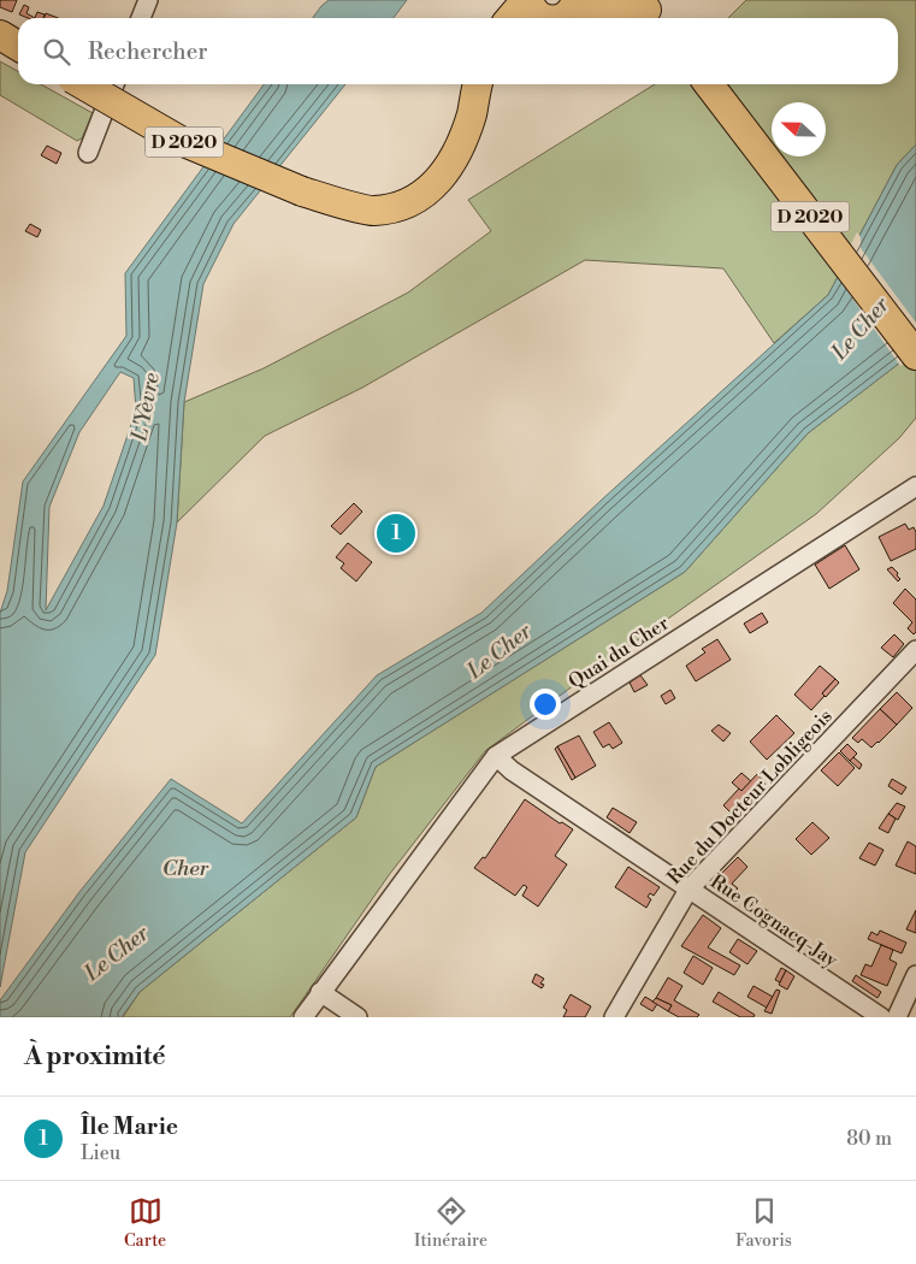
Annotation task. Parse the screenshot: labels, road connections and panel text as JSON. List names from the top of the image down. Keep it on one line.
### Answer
{"streets":{"main road":["D 2020"],"street":["Quai du Cher","Rue du Docteur Lobligeois","Rue Cognacq-Jay"]},"crossings":[["Quai du Cher","Rue Cognacq-Jay"],["Rue du Docteur Lobligeois","Rue Cognacq-Jay"]],"water":["Le Cher","L'Yèvre","Cher"],"north":"left","page":{"search":"Rechercher","pins":"1","heading":"À proximité","list":[{"mark":"1","name":"Île Marie","note":"Lieu","value":"80 m"}],"nav":["Carte","Itinéraire","Favoris"]}}
